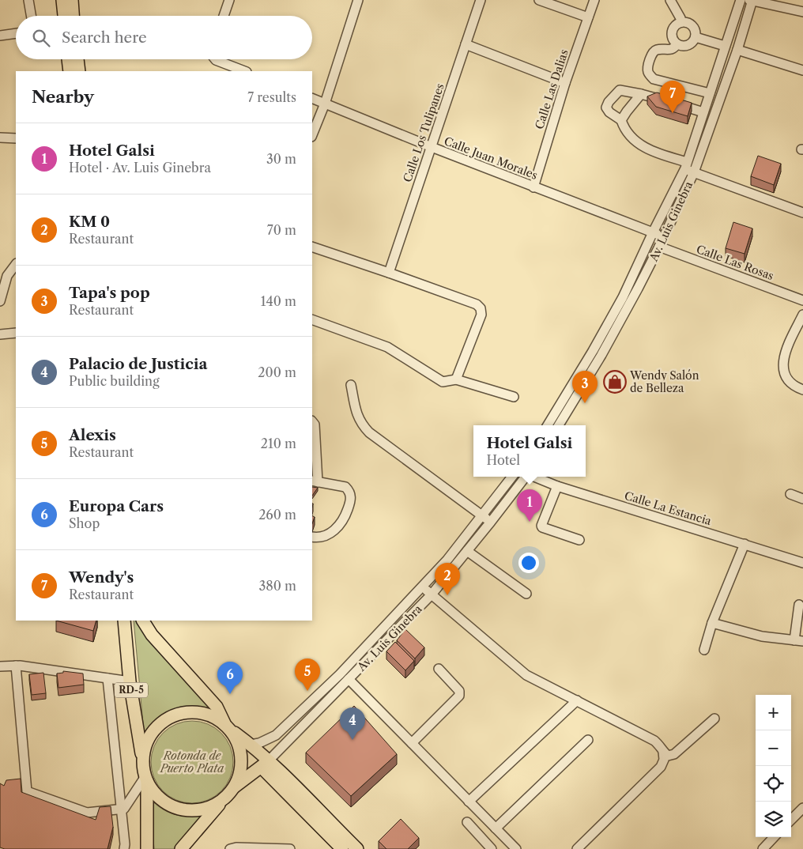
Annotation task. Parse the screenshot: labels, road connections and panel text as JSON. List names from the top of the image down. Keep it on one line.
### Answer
{"streets":{"main road":["Av. Luis Ginebra","RD-5"],"street":["Calle Las Dalias","Calle Los Tulipanes","Calle Juan Morales","Calle Las Rosas","Calle La Estancia"]},"crossings":[["Calle Las Dalias","Calle Juan Morales"],["Calle Los Tulipanes","Calle Juan Morales"],["Calle Juan Morales","Av. Luis Ginebra"],["Av. Luis Ginebra","Calle Las Rosas"],["Av. Luis Ginebra","RD-5"]],"parks":["Rotonda de Puerto Plata"],"places":{"shop":["Wendy Salón de Belleza"]},"page":{"search":"Search here","heading":["Nearby","7 results"],"pins":["7","3","1","2","5","6","4"],"list":[{"mark":"1","name":"Hotel Galsi","note":"Hotel · Av. Luis Ginebra","value":"30 m"},{"mark":"2","name":"KM 0","note":"Restaurant","value":"70 m"},{"mark":"3","name":"Tapa's pop","note":"Restaurant","value":"140 m"},{"mark":"4","name":"Palacio de Justicia","note":"Public building","value":"200 m"},{"mark":"5","name":"Alexis","note":"Restaurant","value":"210 m"},{"mark":"6","name":"Europa Cars","note":"Shop","value":"260 m"},{"mark":"7","name":"Wendy's","note":"Restaurant","value":"380 m"}],"popup":["Hotel Galsi","Hotel"],"map_buttons":["+","−"]}}
